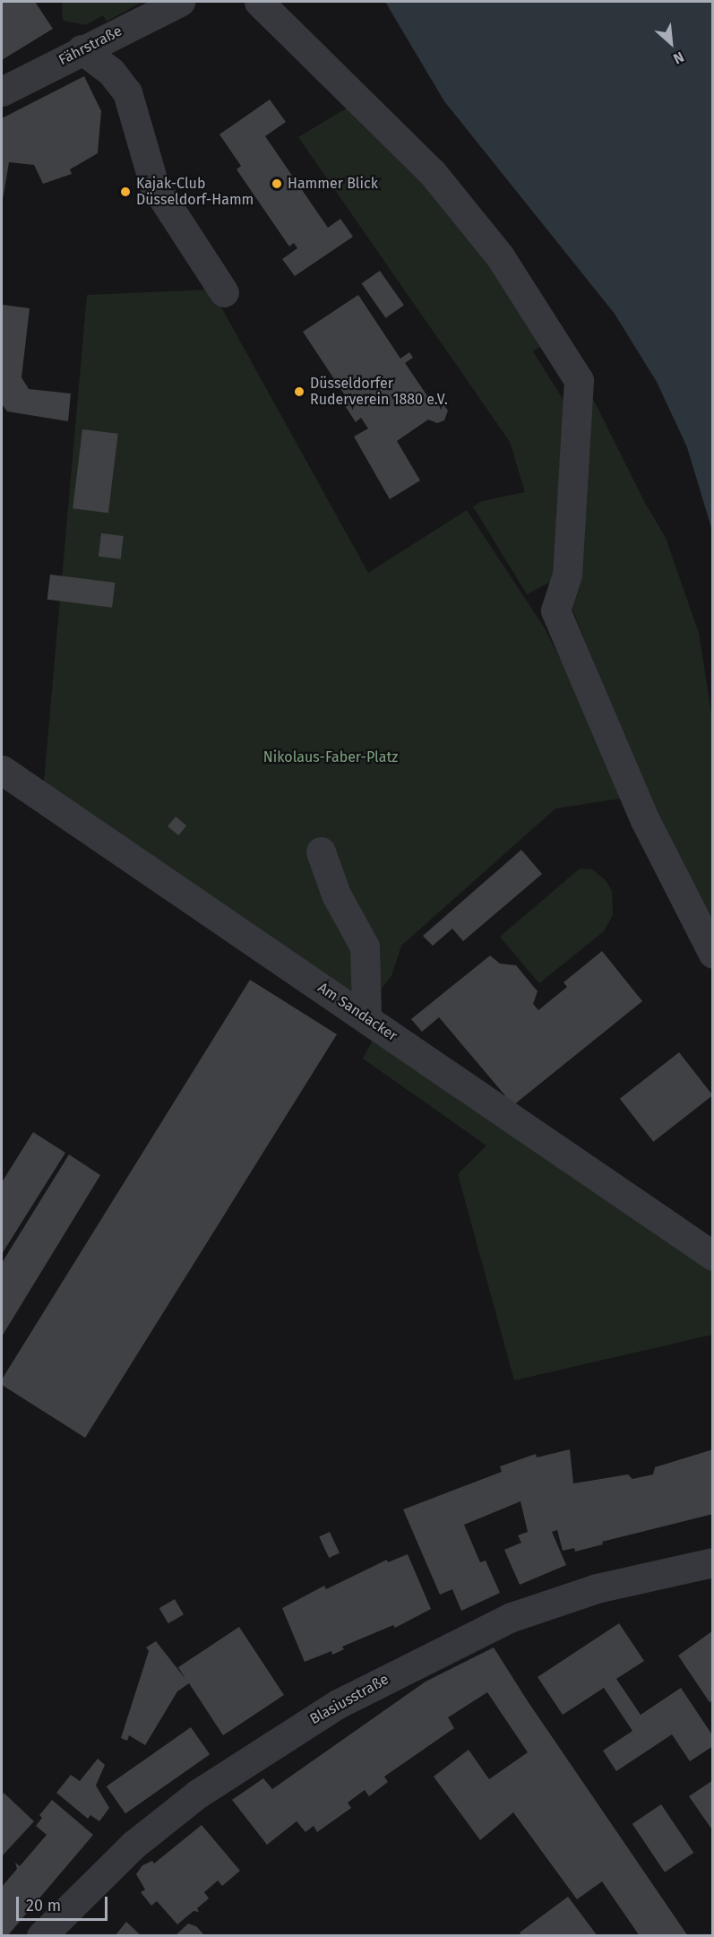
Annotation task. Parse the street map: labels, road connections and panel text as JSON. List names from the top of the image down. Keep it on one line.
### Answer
{"streets":{"street":["Fährstraße","Am Sandacker","Blasiusstraße"]},"parks":["Nikolaus-Faber-Platz"],"places":["Hammer Blick","Kajak-Club Düsseldorf-Hamm","Düsseldorfer Ruderverein 1880 e.V."],"scale_bar":"20 m","north":"bottom right"}
